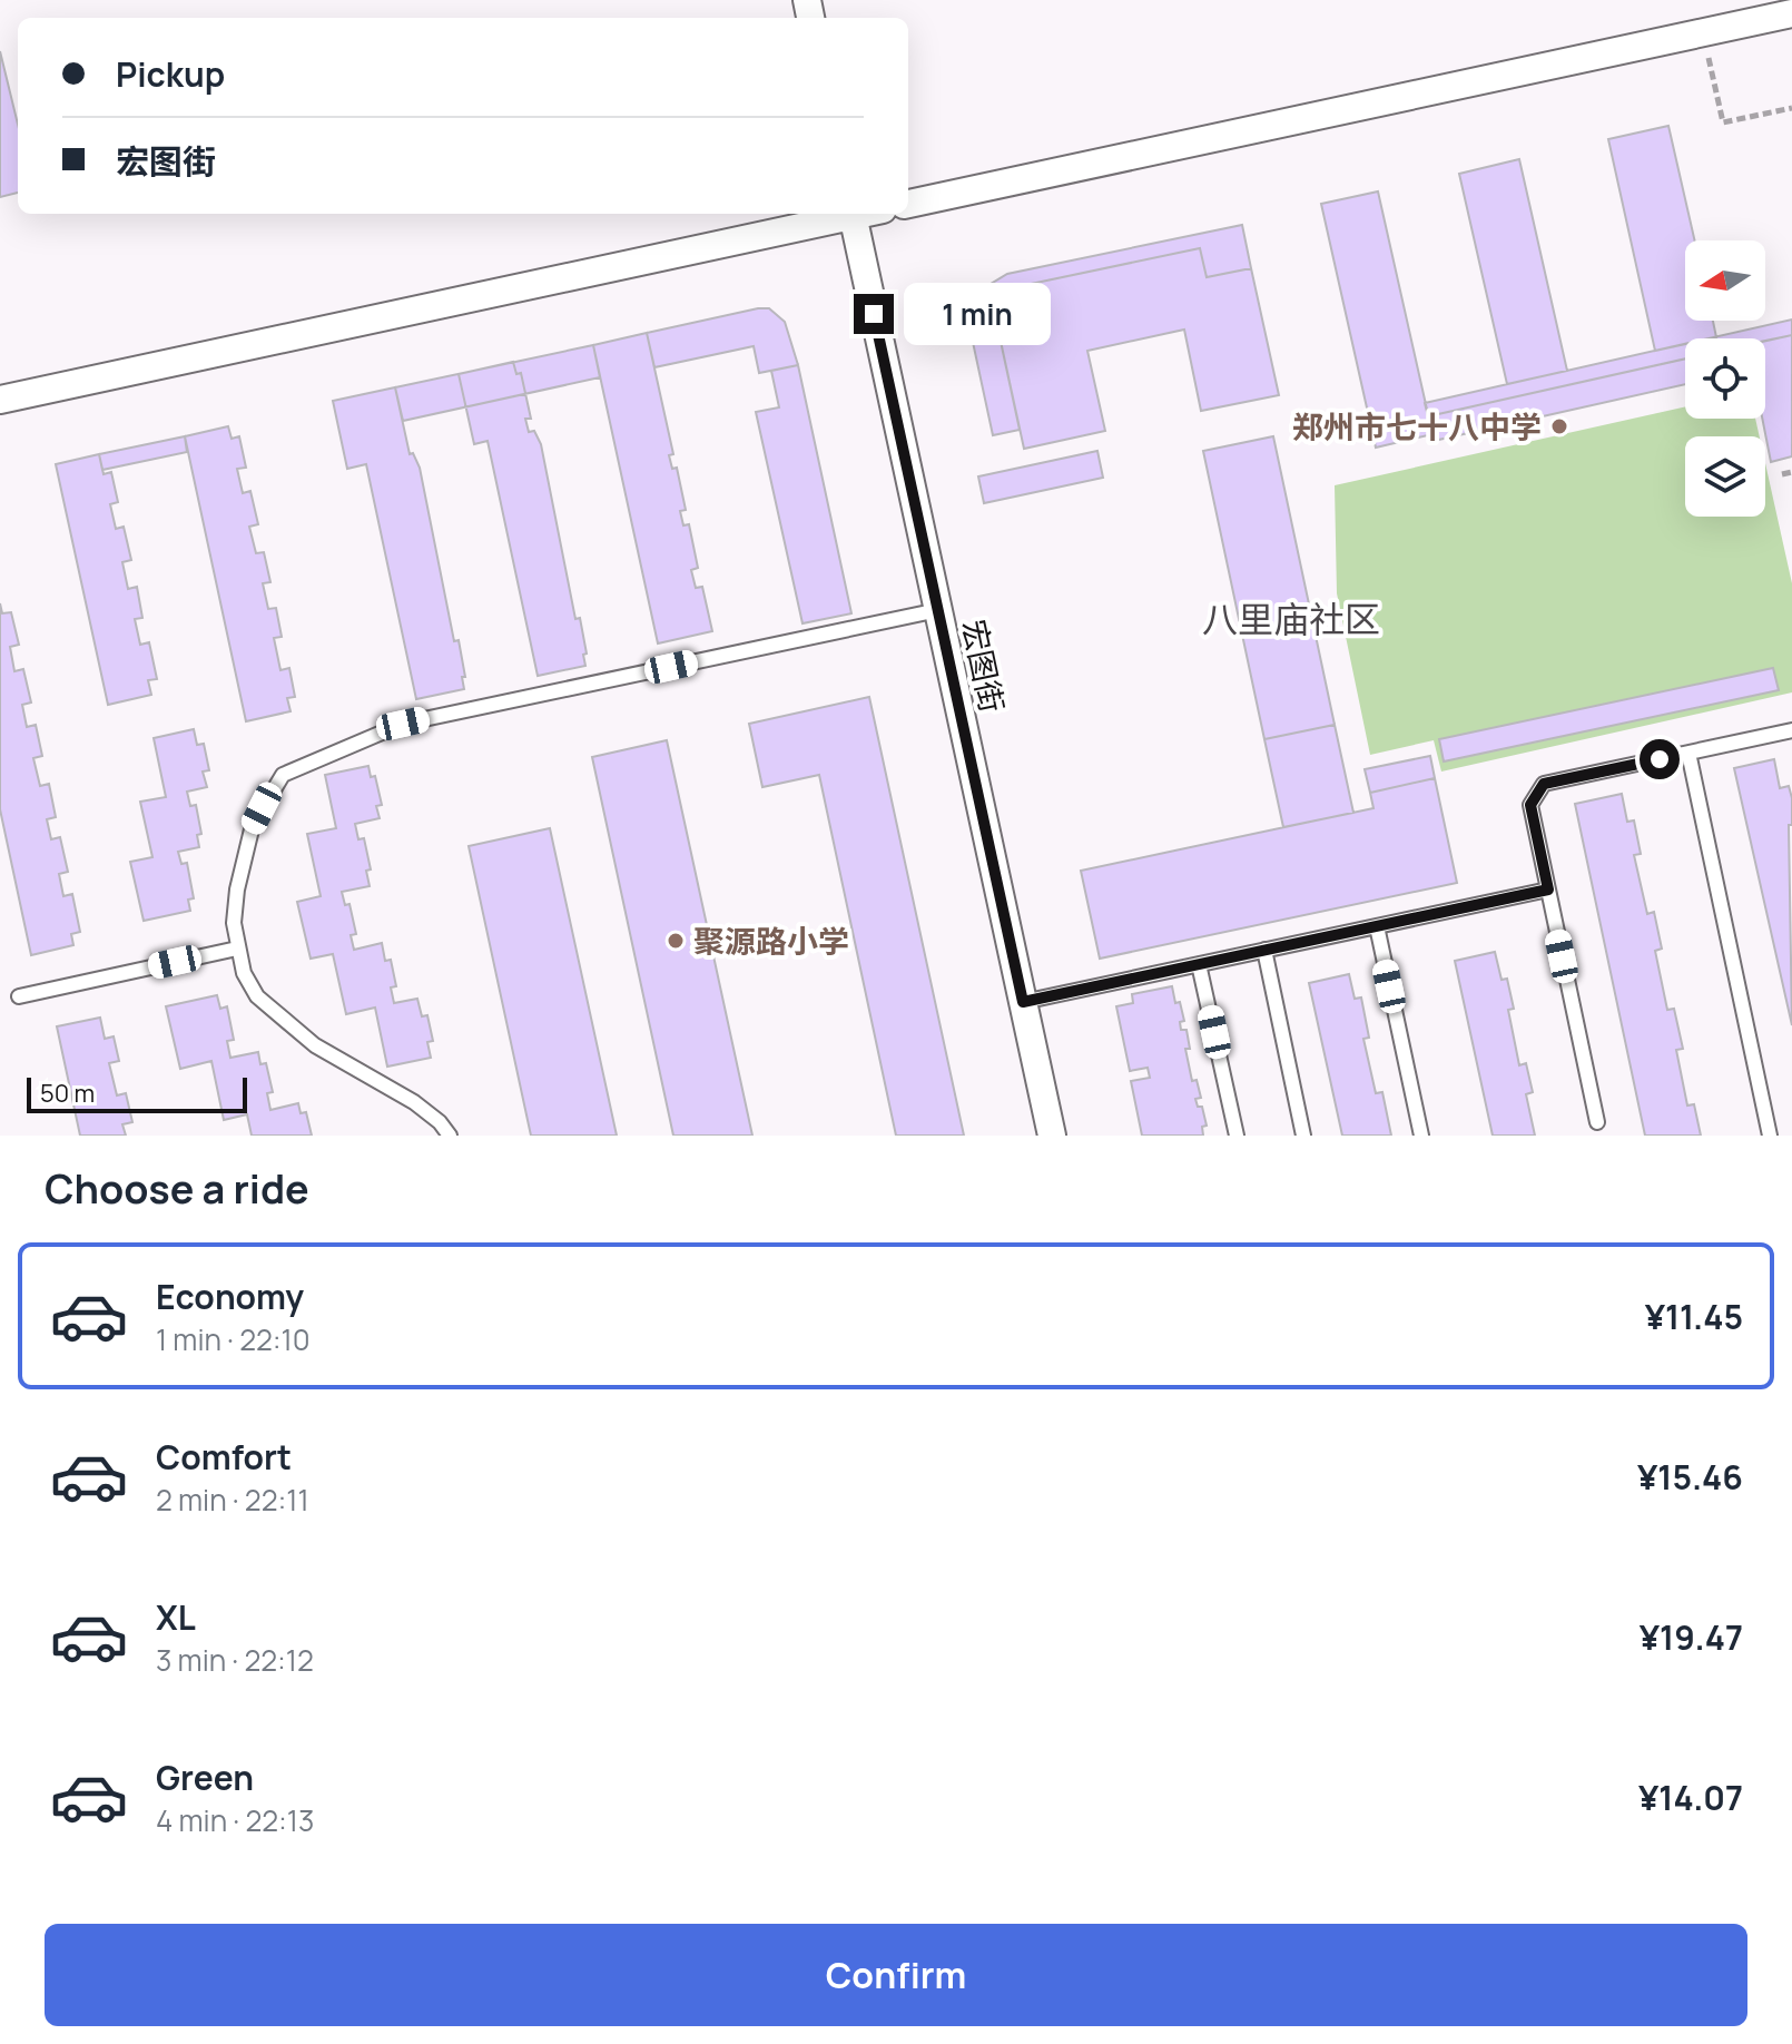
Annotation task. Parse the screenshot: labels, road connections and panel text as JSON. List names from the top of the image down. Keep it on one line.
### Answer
{"streets":{"street":["宏图街"]},"districts":["八里庙社区"],"places":["郑州市七十八中学","聚源路小学"],"scale_bar":"50 m","north":"left","page":{"banner":["Pickup","宏图街"],"bubble":"1 min","scale":"50 m","heading":"Choose a ride","list":[{"name":"Economy","note":"1 min · 22:10","value":"¥11.45"},{"name":"Comfort","note":"2 min · 22:11","value":"¥15.46"},{"name":"XL","note":"3 min · 22:12","value":"¥19.47"},{"name":"Green","note":"4 min · 22:13","value":"¥14.07"}],"buttons":"Confirm"}}
